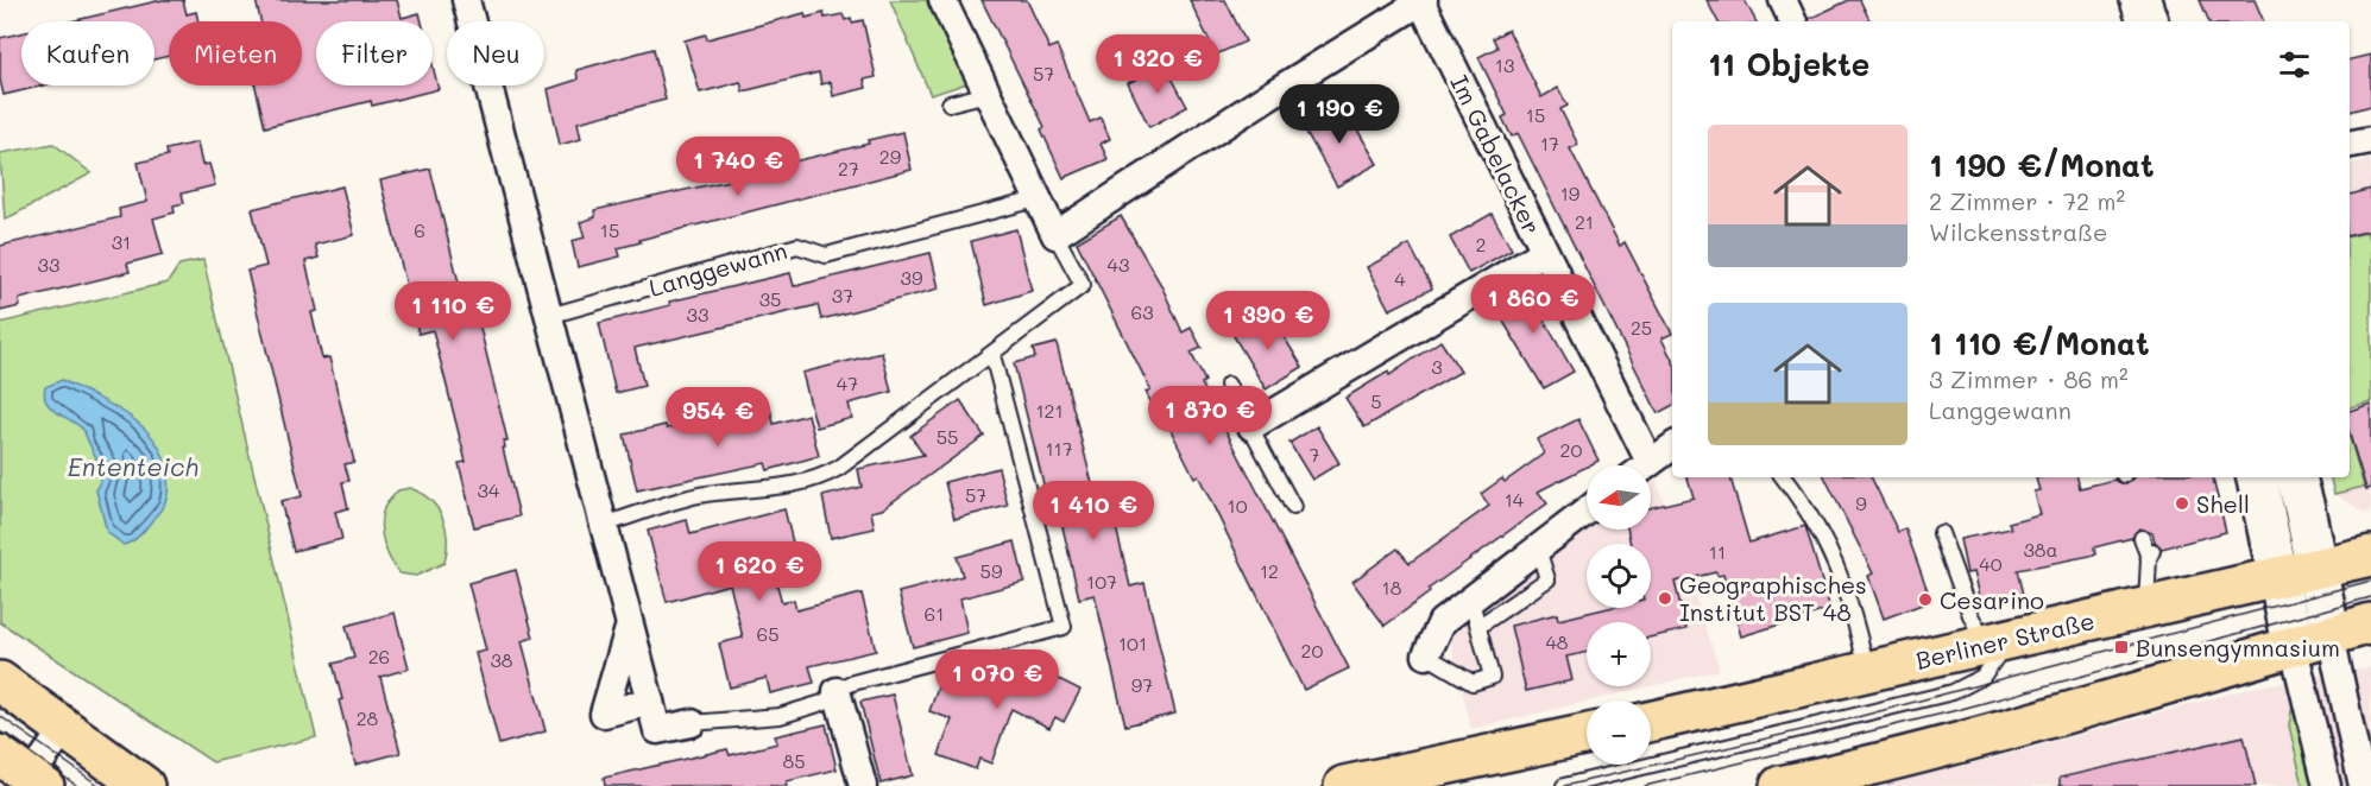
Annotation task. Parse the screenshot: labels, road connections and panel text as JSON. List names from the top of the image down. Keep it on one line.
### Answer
{"streets":{"main road":["Berliner Straße"],"street":["Im Gabelacker"],"lane":["Langgewann"]},"water":["Ententeich"],"places":{"other":["Shell","Geographisches Institut BST 48","Cesarino"],"transit":["Bunsengymnasium"]},"house_numbers":["13","57","15","17","29","27","19","21","6","15","31","2","33","43","39","4","37","35","63","33","25","3","47","5","121","55","117","20","7","34","57","14","9","10","38a","11","40","59","12","107","18","61","65","48","101","20","26","38","97","28","85"],"north":"left","page":{"chip":["Kaufen","Mieten","Filter","Neu"],"heading":"11 Objekte","price":["1 320 €","1 190 €","1 740 €","1 860 €","1 110 €","1 390 €","1 870 €","954 €","1 410 €","1 620 €","1 070 €"],"list":[{"name":"1 190 €/Monat","note":"2 Zimmer · 72 m² · Wilckensstraße"},{"name":"1 110 €/Monat","note":"3 Zimmer · 86 m² · Langgewann"}],"map_buttons":["+","−"]}}
